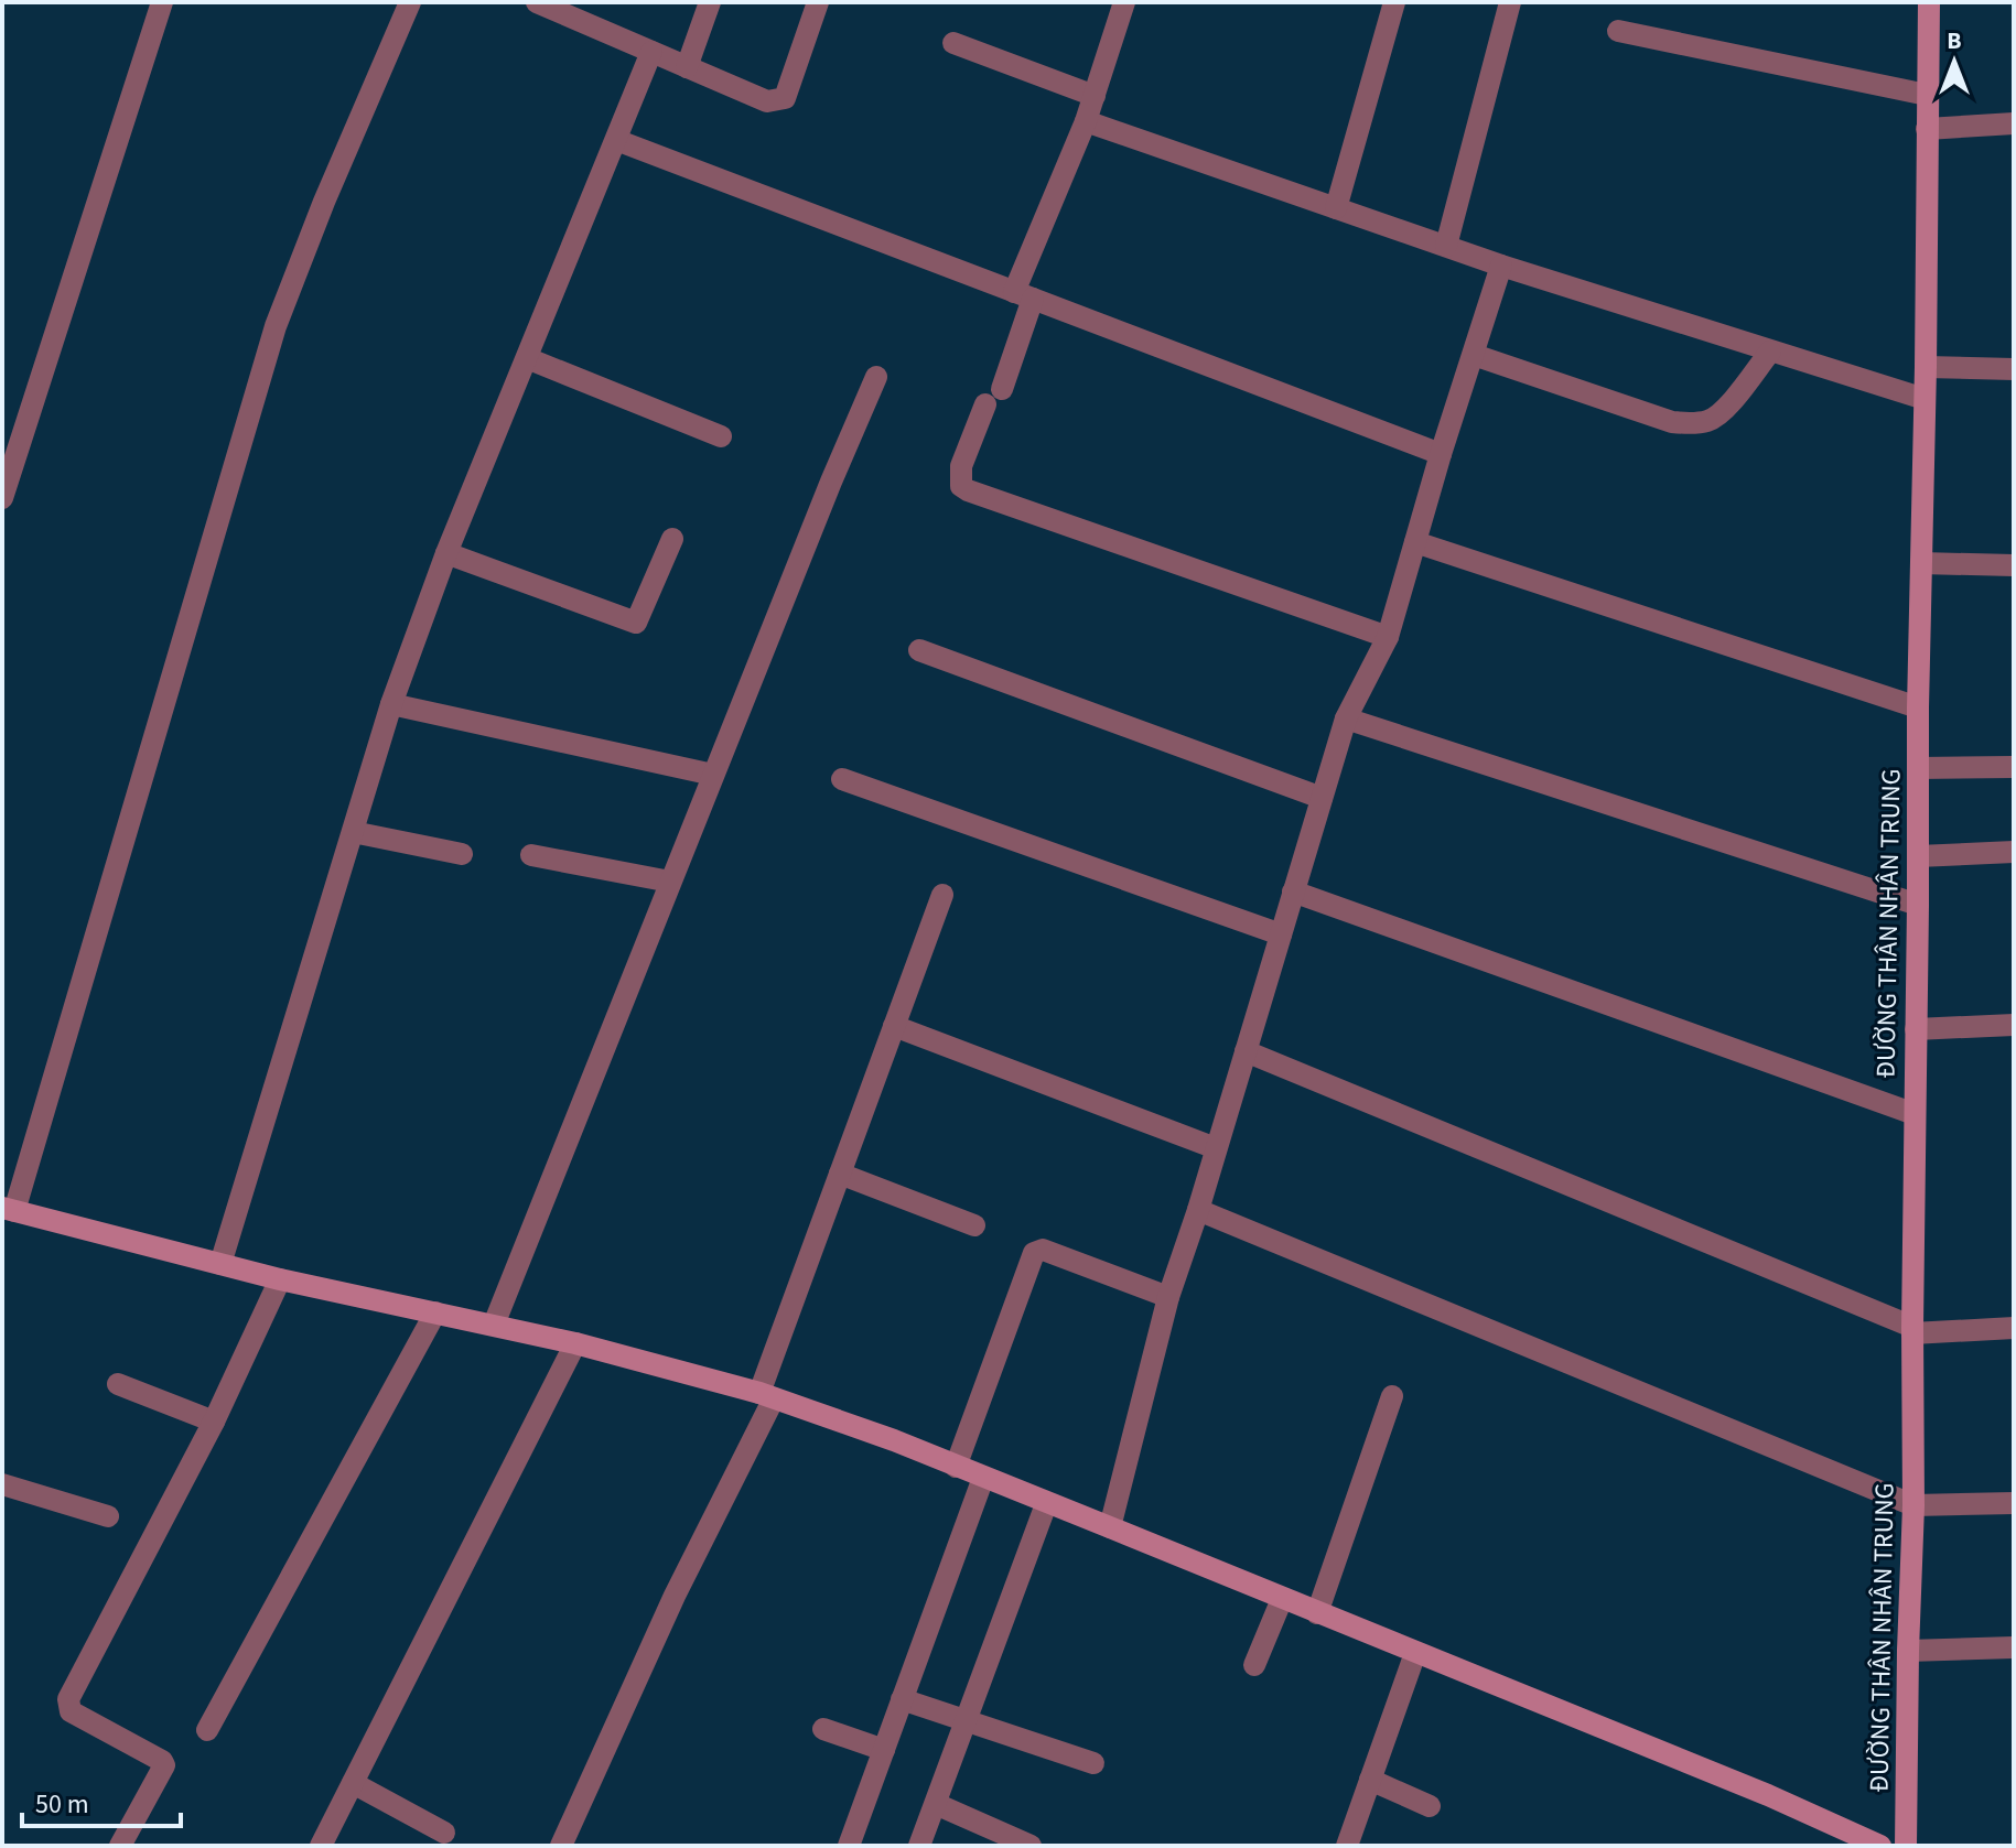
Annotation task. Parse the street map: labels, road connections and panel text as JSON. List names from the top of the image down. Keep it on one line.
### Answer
{"streets":{"street":["ĐƯỜNG THÂN NHÂN TRUNG"]},"scale_bar":"50 m","north":"top"}
